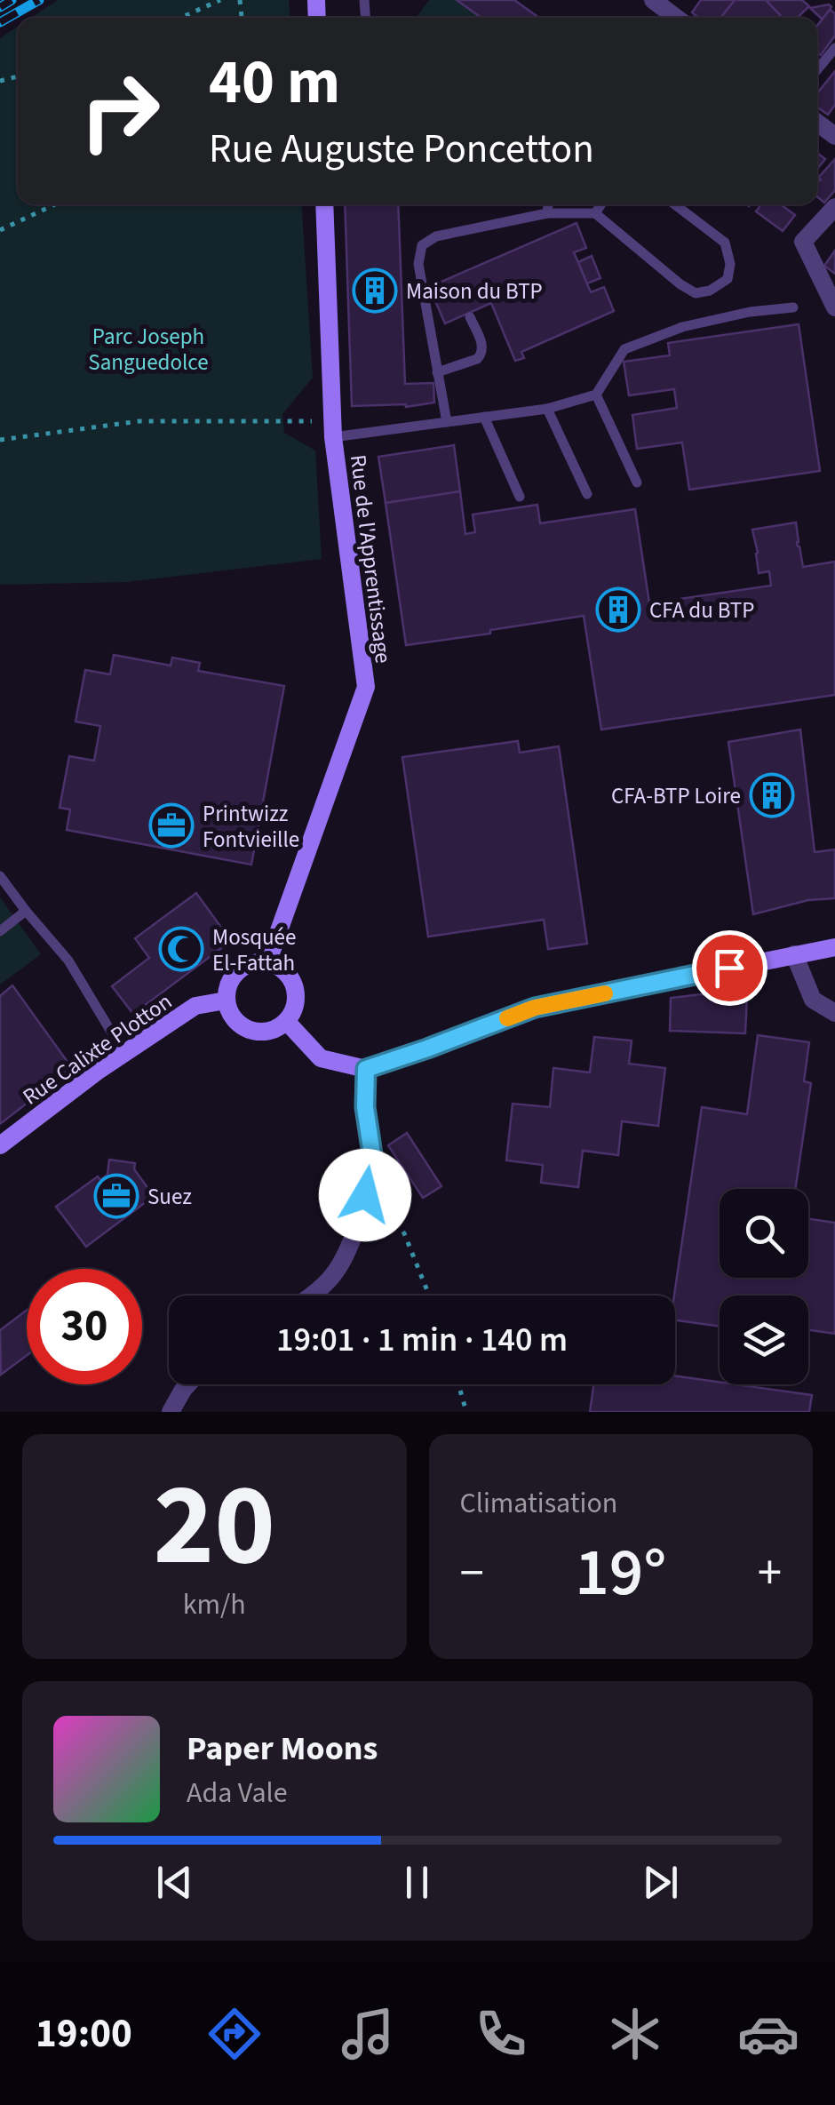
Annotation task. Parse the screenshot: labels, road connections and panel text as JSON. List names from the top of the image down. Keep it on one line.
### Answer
{"streets":{"street":["Rue de l'Apprentissage","Rue Calixte Plotton"]},"crossings":[["Rue de l'Apprentissage","Rue Calixte Plotton"]],"parks":["Parc Joseph Sanguedolce"],"places":{"building":["Maison du BTP","CFA du BTP","CFA-BTP Loire"],"office":["Printwizz Fontvieille","Suez"],"mosque":["Mosquée El-Fattah"]},"page":{"turn":["40 m","Rue Auguste Poncetton"],"limit":"30","trip":"19:01 · 1 min · 140 m","tile":[["20","km/h"],"Climatisation"],"heat":["−","19°","+"],"song":["Paper Moons","Ada Vale"],"tabs":"19:00"}}
